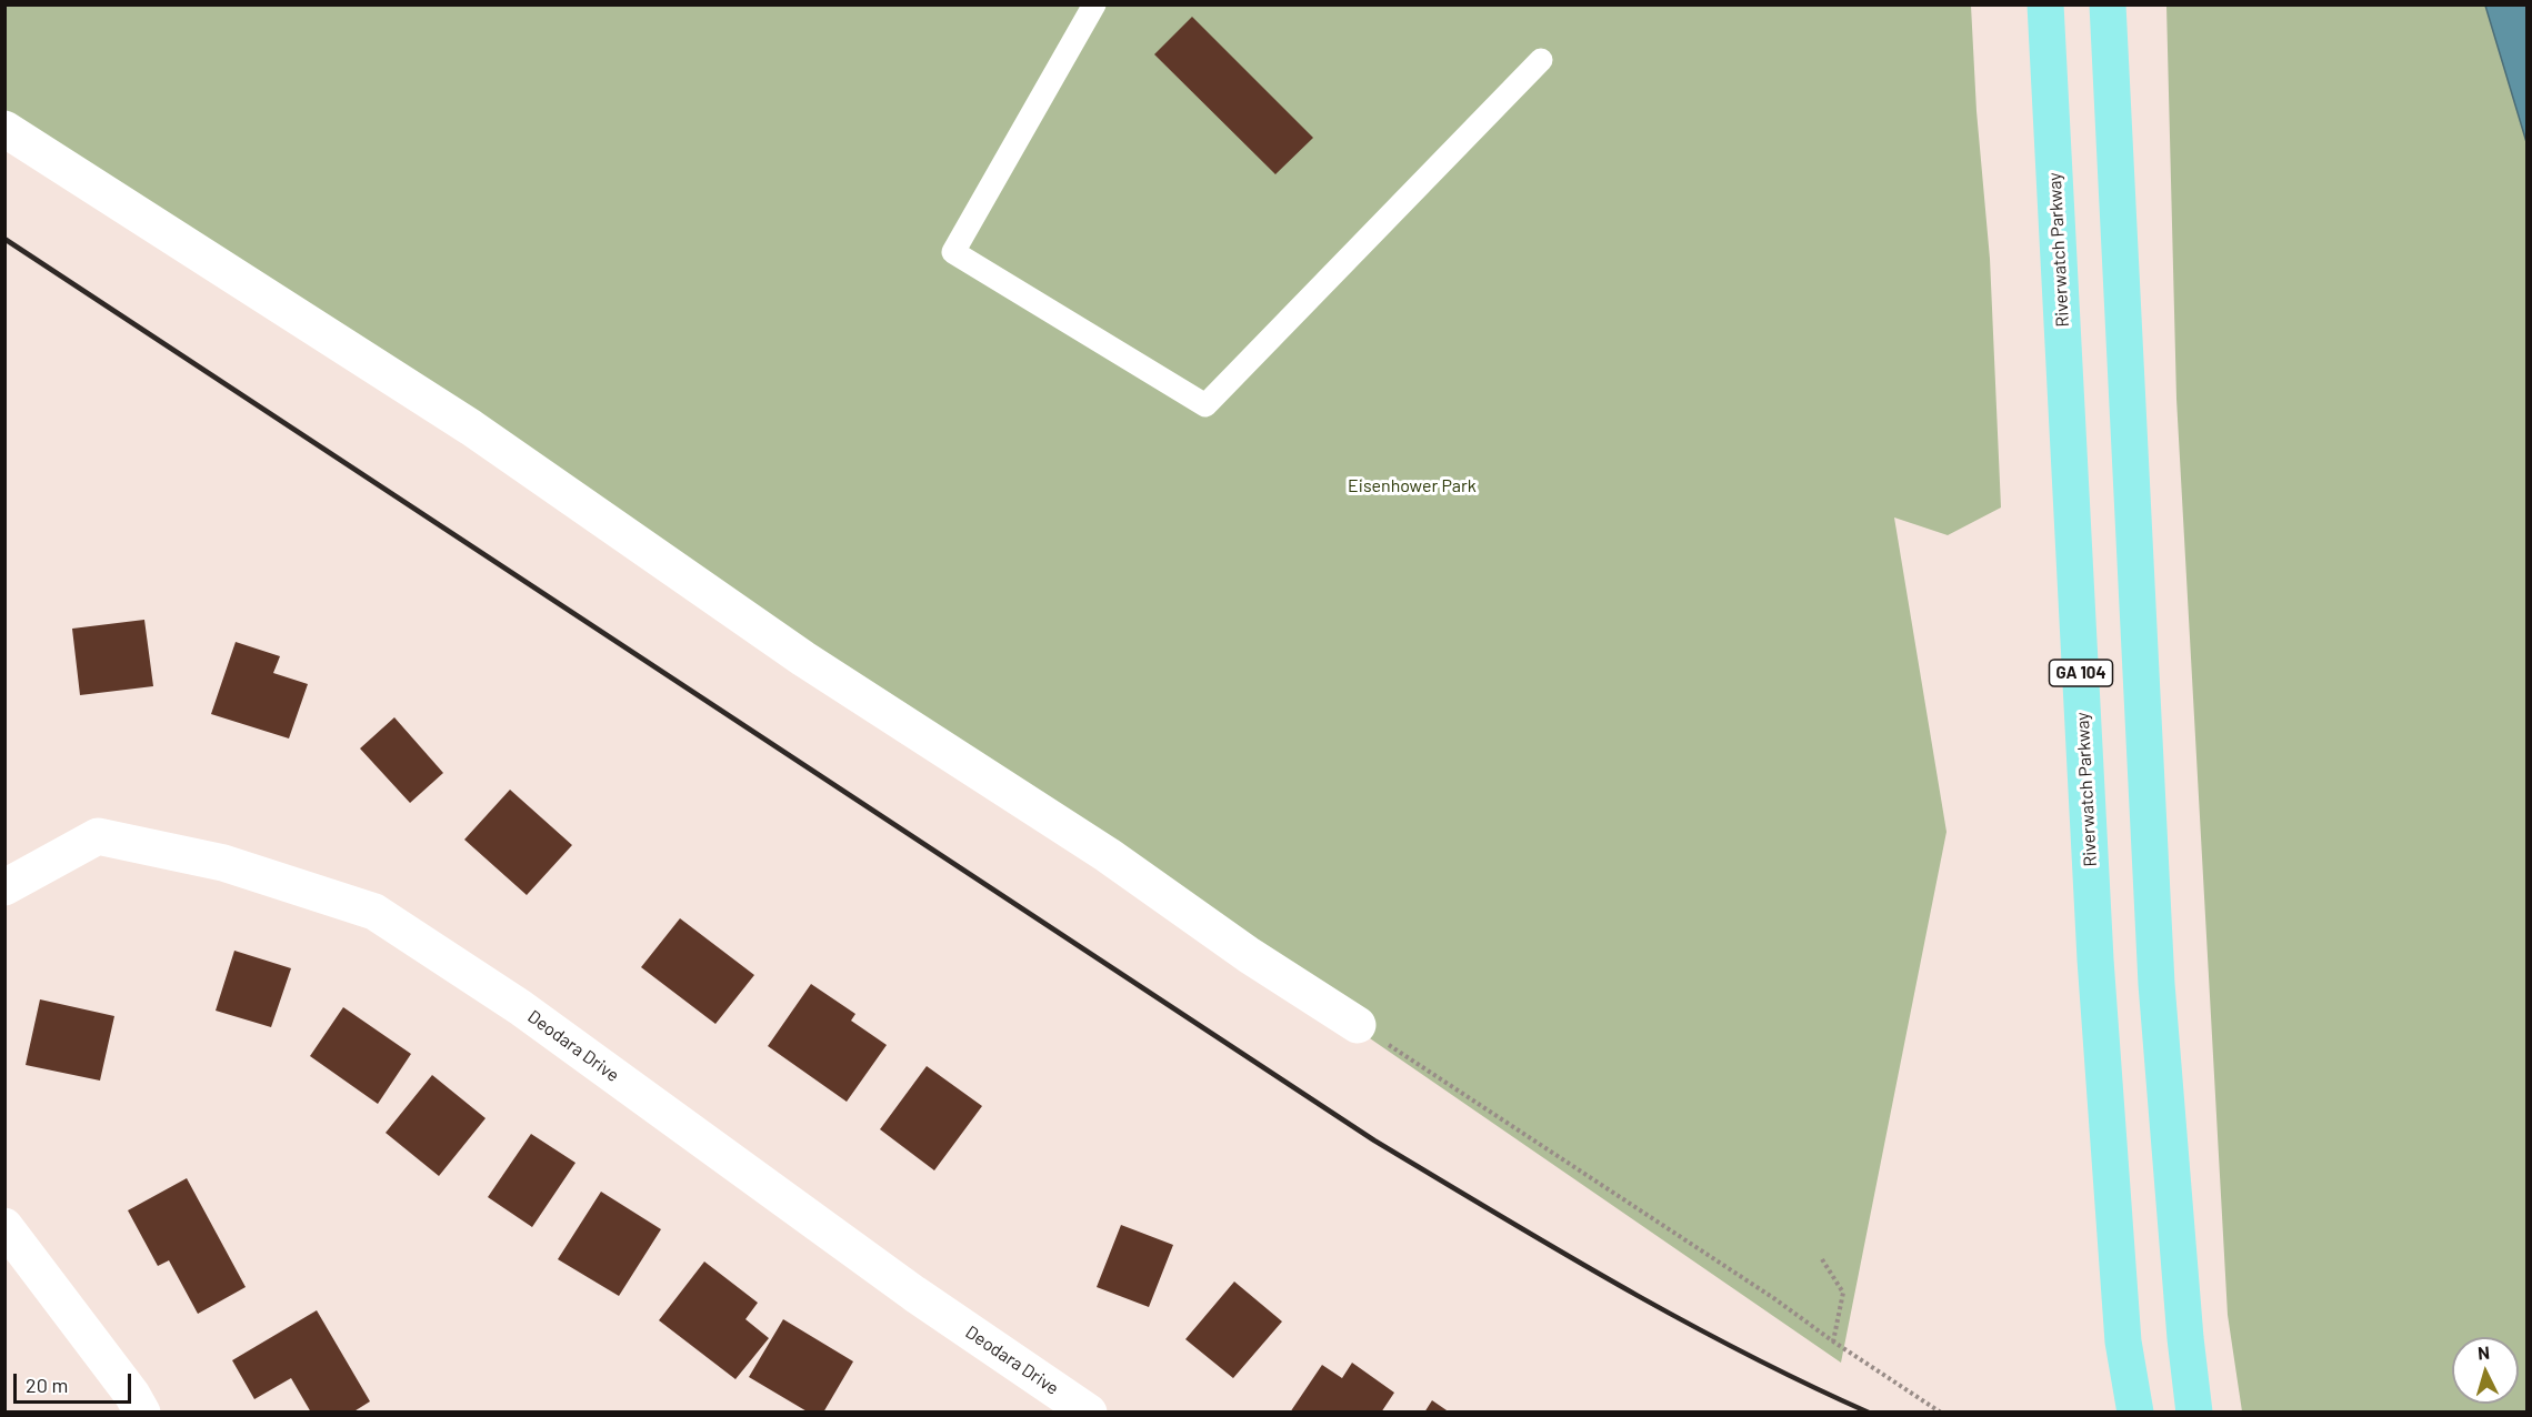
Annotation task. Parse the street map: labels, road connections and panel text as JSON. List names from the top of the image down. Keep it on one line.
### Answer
{"streets":{"main road":["Riverwatch Parkway","GA 104"],"street":["Deodara Drive"]},"parks":["Eisenhower Park"],"scale_bar":"20 m","north":"top"}
